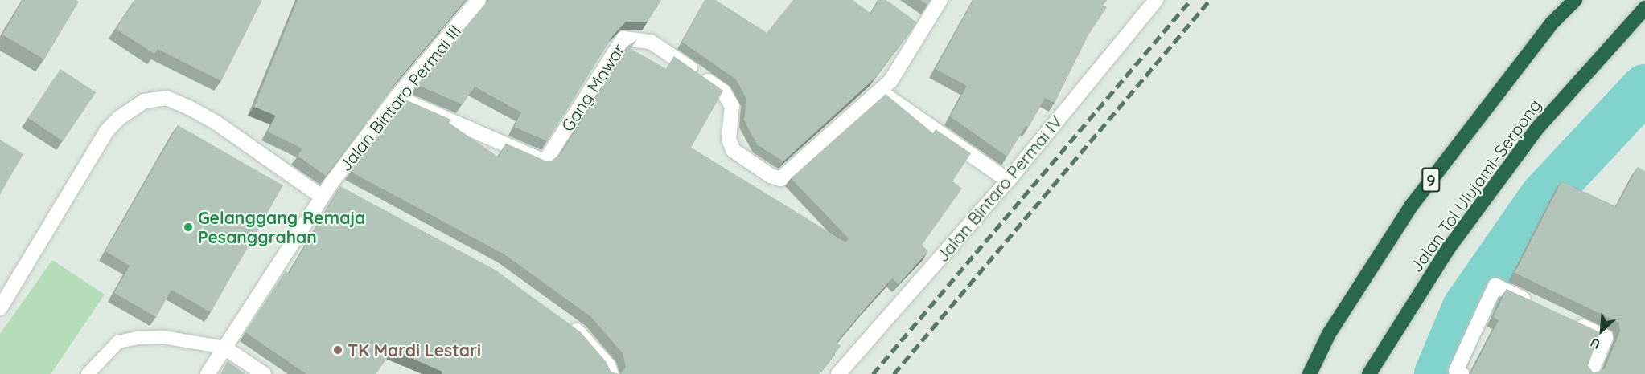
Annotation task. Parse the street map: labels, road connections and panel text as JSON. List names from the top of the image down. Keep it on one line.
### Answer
{"streets":{"highway":["9","Jalan Tol Ulujami–Serpong"],"street":["Gang Mawar","Jalan Bintaro Permai III","Jalan Bintaro Permai IV"]},"crossings":[["Gang Mawar","Jalan Bintaro Permai III"]],"places":["Gelanggang Remaja Pesanggrahan","TK Mardi Lestari"],"north":"bottom left"}
